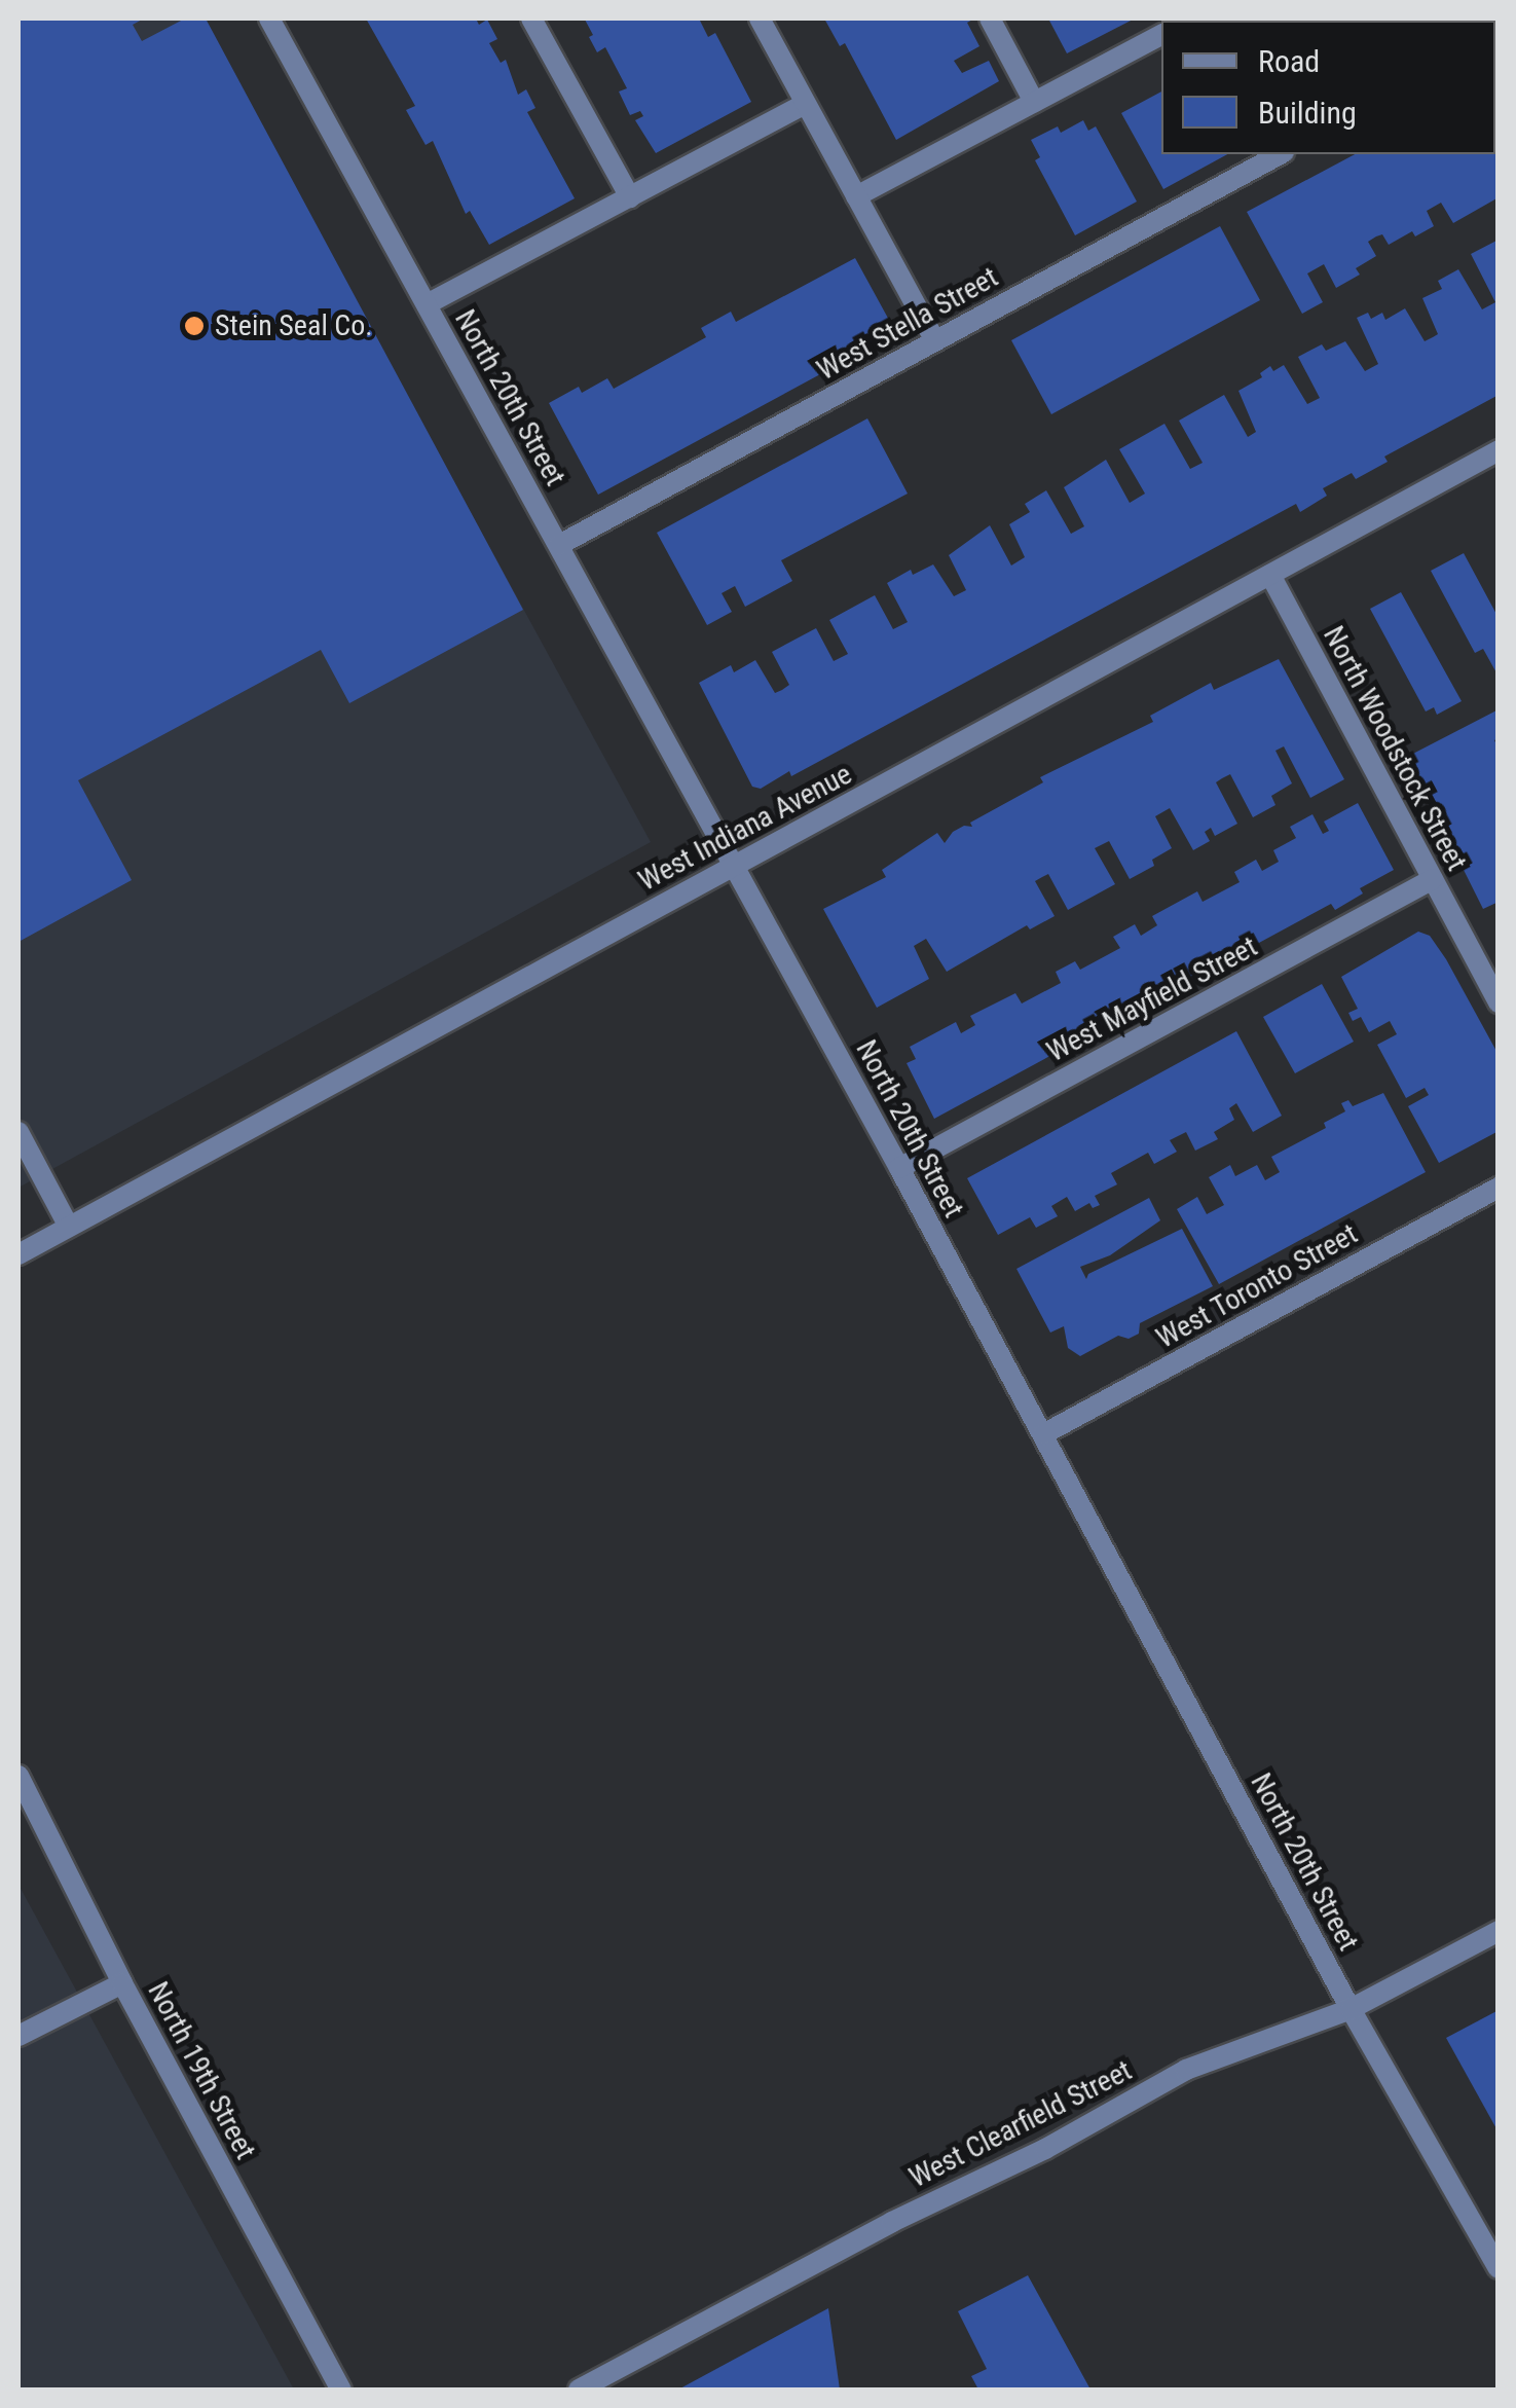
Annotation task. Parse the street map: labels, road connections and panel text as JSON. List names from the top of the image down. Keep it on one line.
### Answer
{"streets":{"street":["West Stella Street","North 20th Street","North Woodstock Street","West Indiana Avenue","West Mayfield Street","West Toronto Street","North 19th Street","West Clearfield Street"]},"crossings":[["West Stella Street","North 20th Street"],["North 20th Street","West Indiana Avenue"],["North 20th Street","West Mayfield Street"],["North 20th Street","West Toronto Street"],["North 20th Street","West Clearfield Street"],["North Woodstock Street","West Indiana Avenue"],["North Woodstock Street","West Mayfield Street"]],"places":["Stein Seal Co."],"legend":["Road","Building"]}
